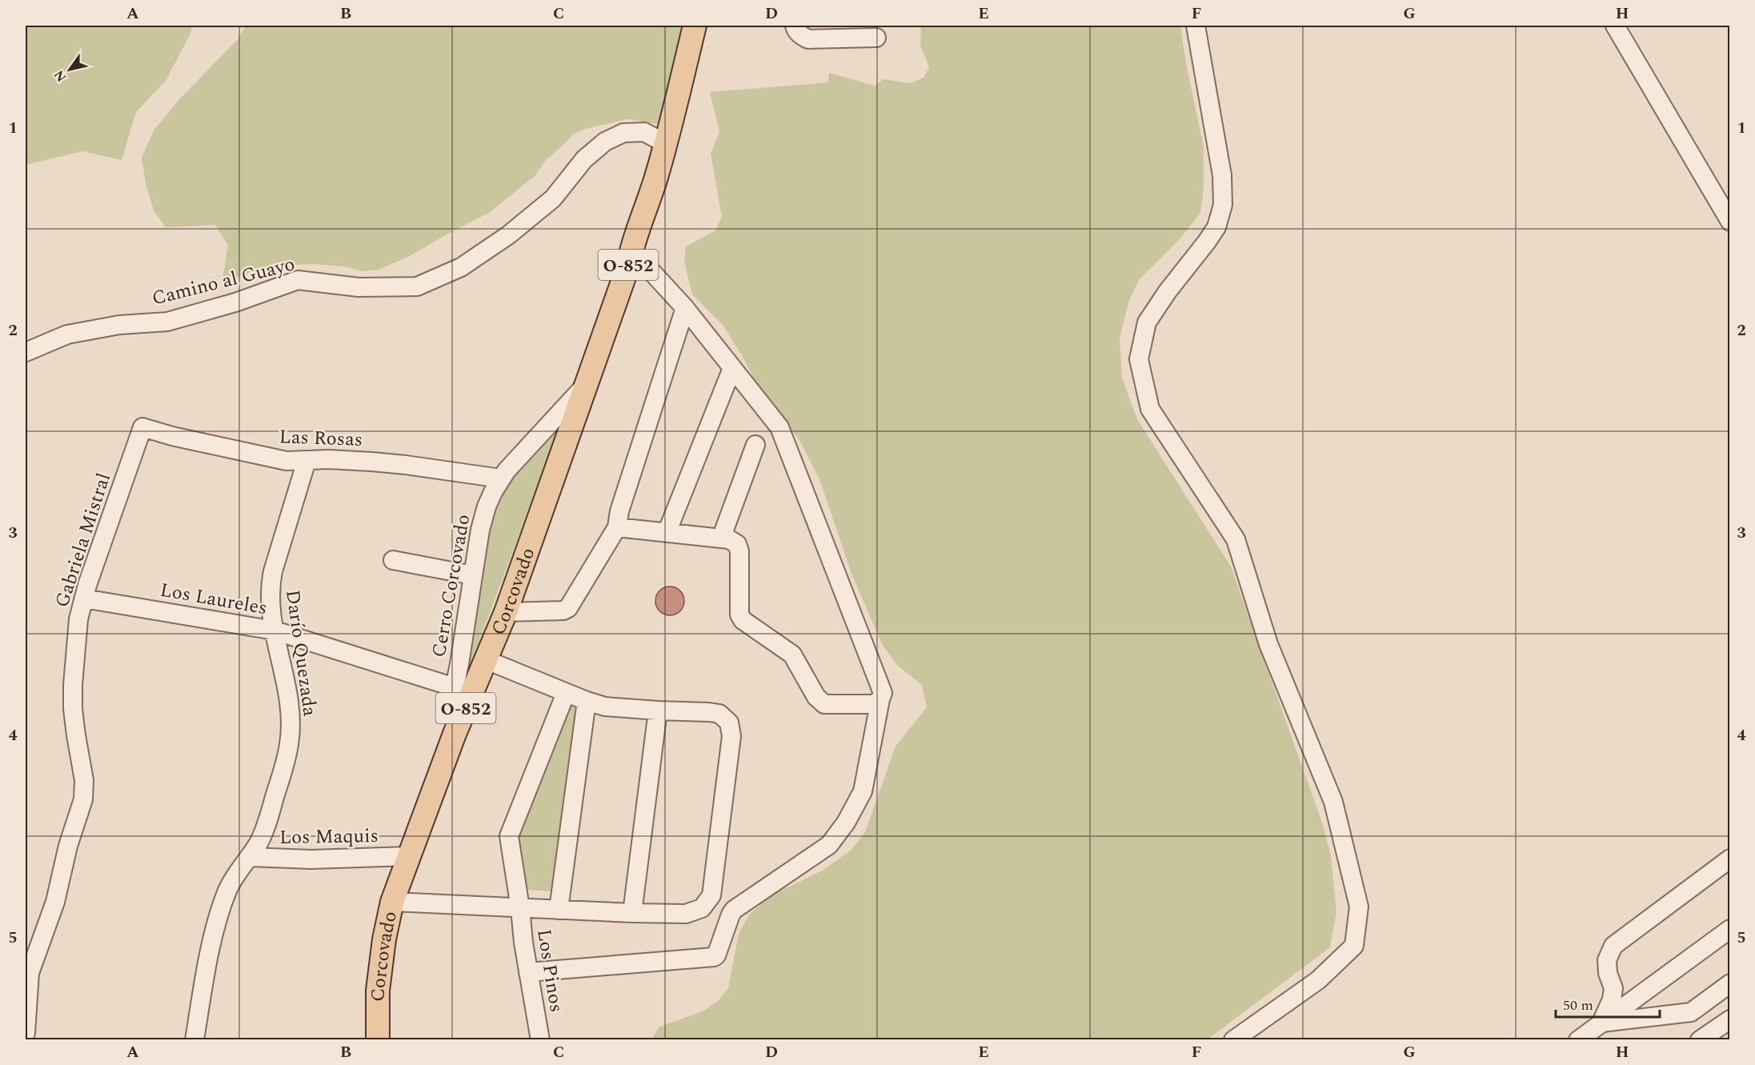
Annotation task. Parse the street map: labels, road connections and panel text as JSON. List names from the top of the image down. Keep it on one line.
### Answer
{"streets":{"main road":["O-852","Corcovado"],"street":["Camino al Guayo","Las Rosas","Gabriela Mistral","Cerro Corcovado","Los Laureles","Darío Quezada","Los Maquis","Los Pinos"]},"crossings":[["O-852","Camino al Guayo"],["O-852","Corcovado"],["Camino al Guayo","Corcovado"],["Las Rosas","Gabriela Mistral"],["Las Rosas","Cerro Corcovado"],["Las Rosas","Darío Quezada"],["Gabriela Mistral","Los Laureles"],["Cerro Corcovado","Corcovado"],["Cerro Corcovado","Los Laureles"],["Corcovado","Los Laureles"],["Corcovado","Los Maquis"],["Los Laureles","Darío Quezada"],["Darío Quezada","Los Maquis"]],"scale_bar":"50 m","north":"bottom left","grid":{"columns":["A","B","C","D","E","F","G","H"],"rows":["1","2","3","4","5"]}}
